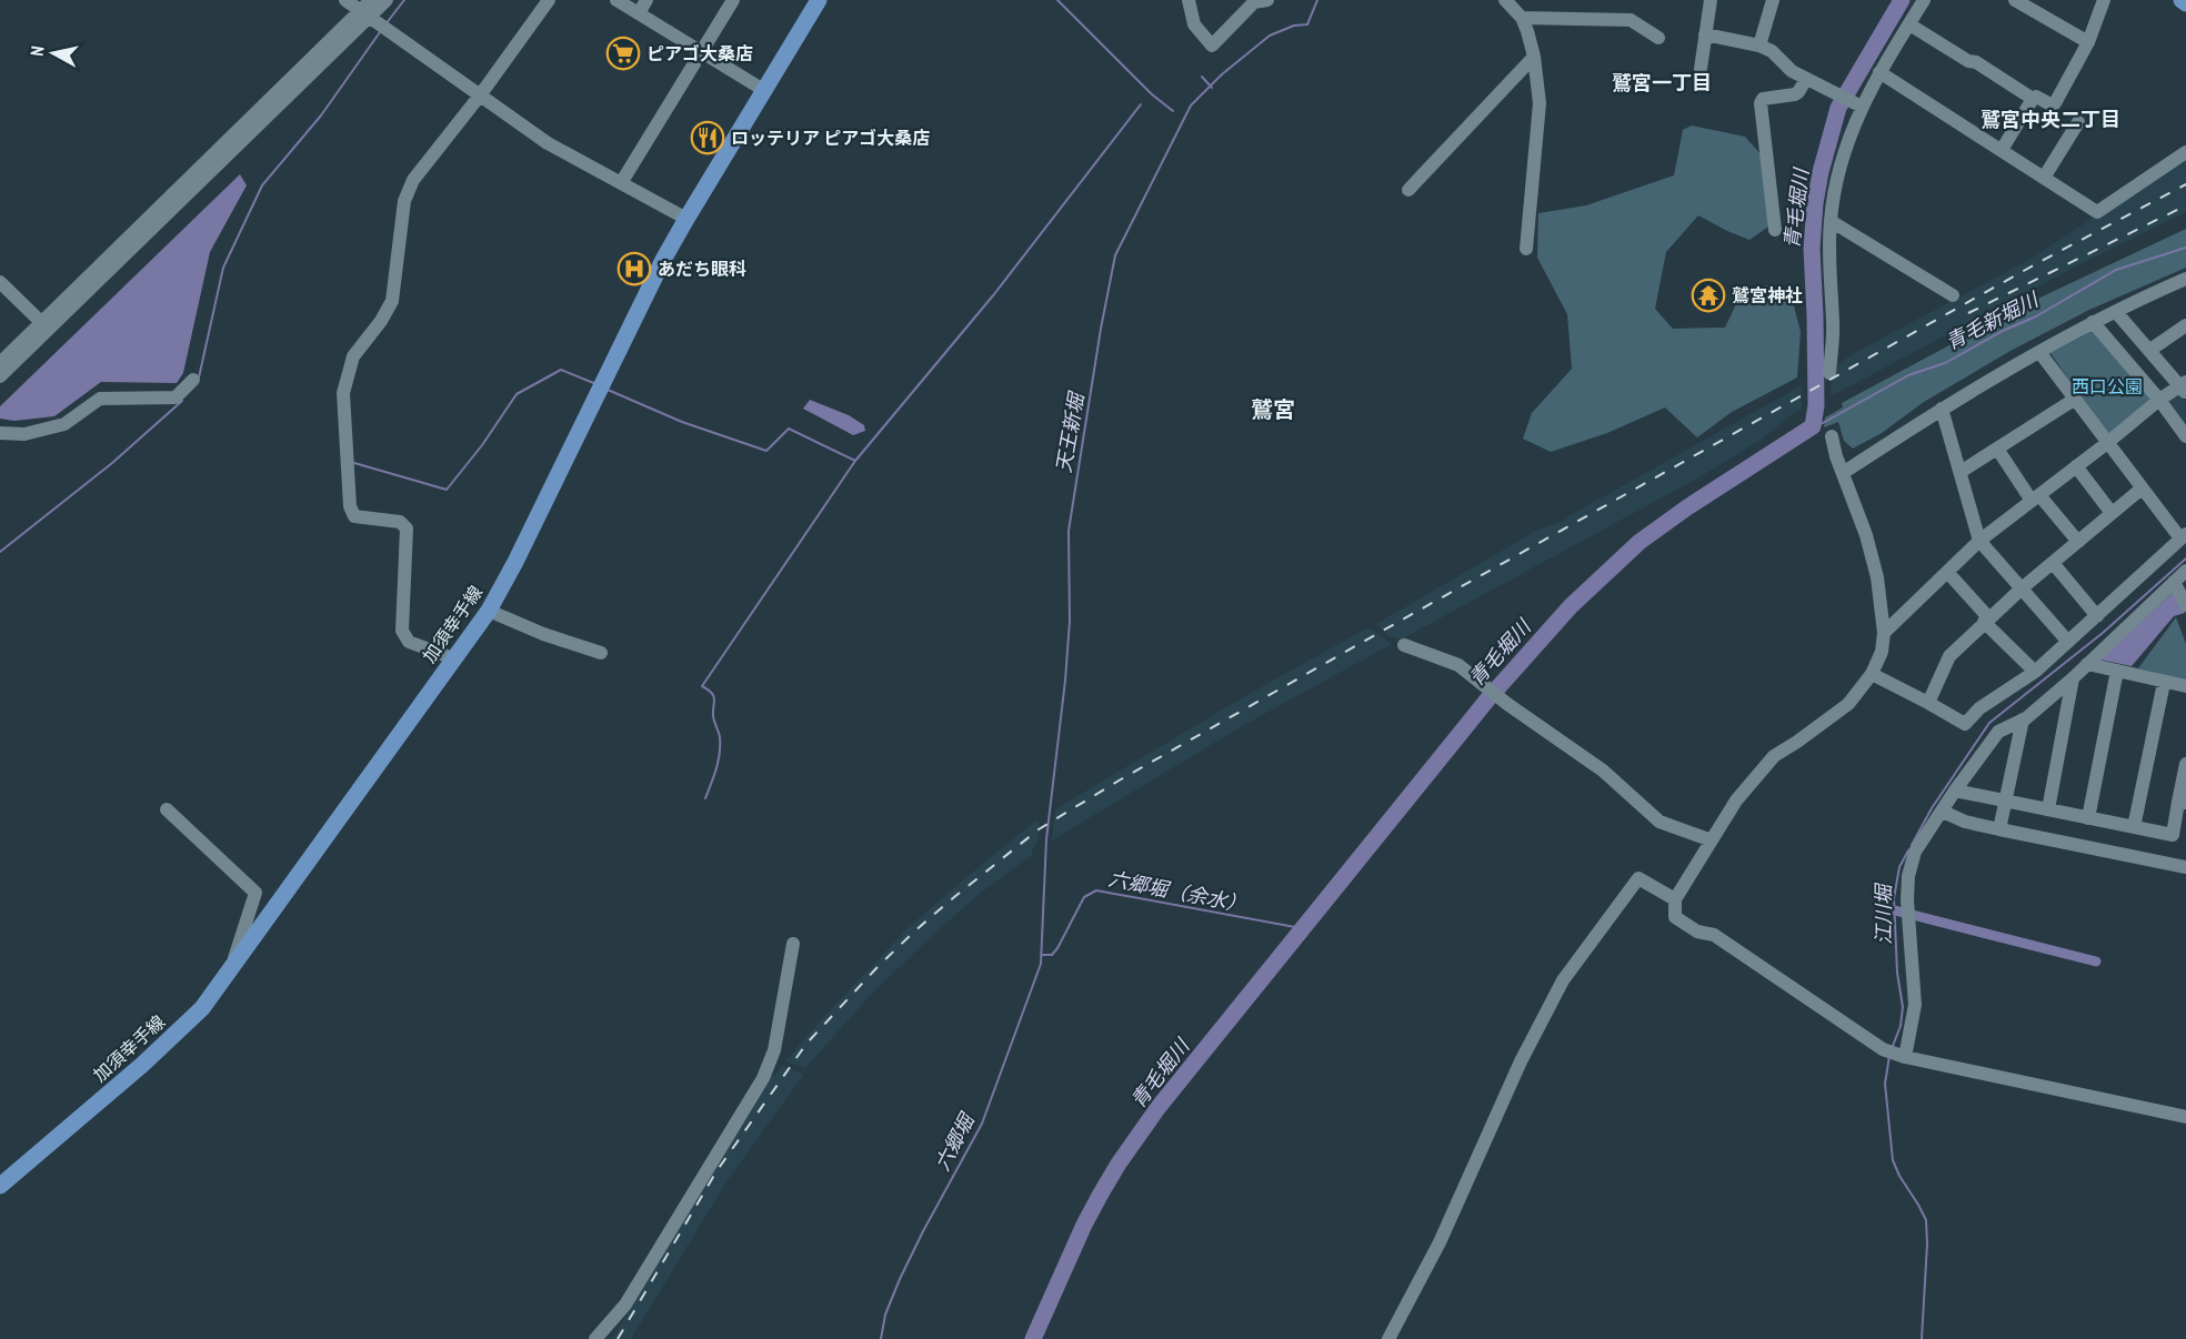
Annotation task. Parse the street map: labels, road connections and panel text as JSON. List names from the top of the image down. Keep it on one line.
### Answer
{"streets":{"main road":["加須幸手線"]},"districts":["鷲宮一丁目","鷲宮中央二丁目","鷲宮"],"water":["青毛堀川","青毛新堀川","天王新堀","六郷堀（余水）","江川堀","六郷堀"],"parks":["西口公園"],"places":{"supermarket":["ピアゴ大桑店"],"restaurant":["ロッテリア ピアゴ大桑店"],"hospital":["あだち眼科"],"temple":["鷲宮神社"]},"north":"left"}
